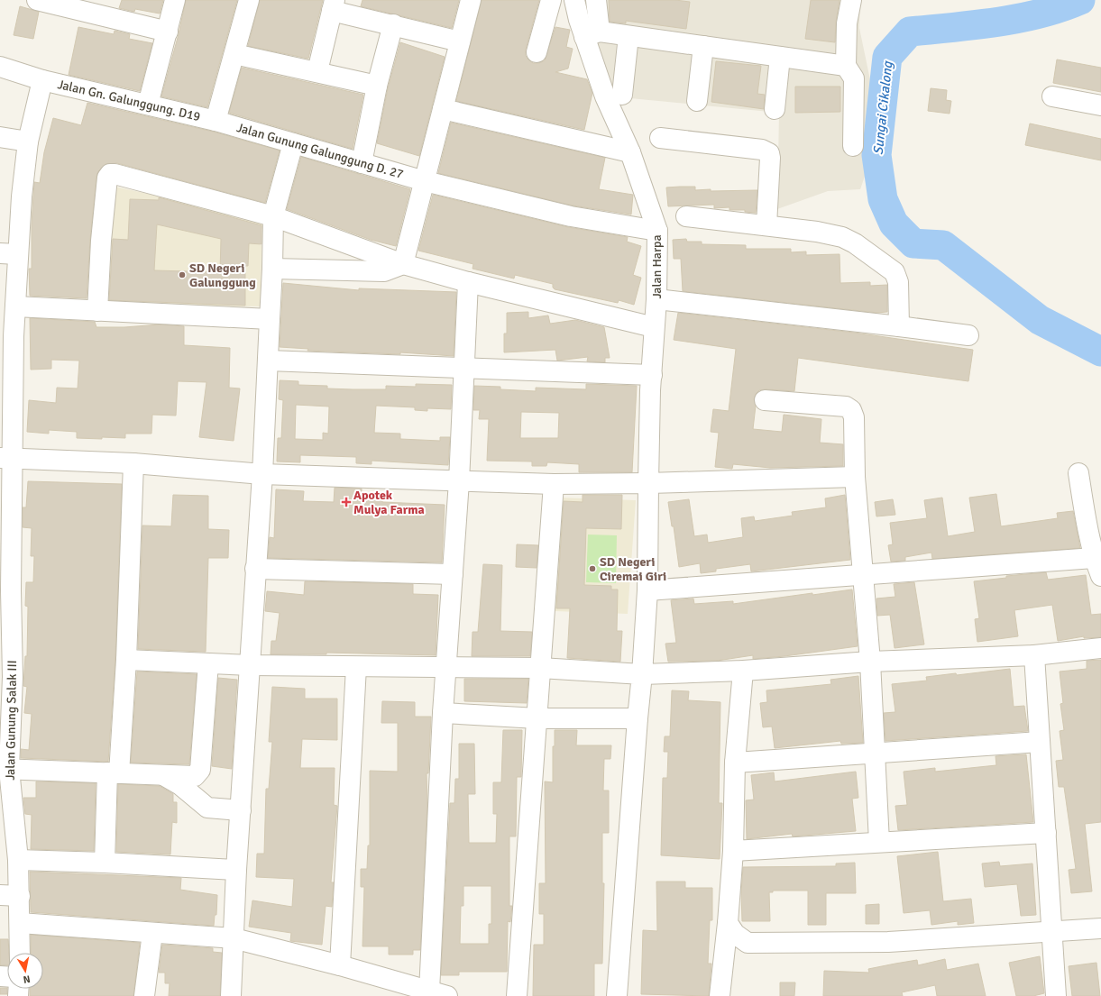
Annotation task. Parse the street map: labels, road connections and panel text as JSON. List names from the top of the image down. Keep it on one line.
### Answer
{"streets":{"street":["Jalan Gn. Galunggung. D19","Jalan Gunung Galunggung D. 27","Jalan Harpa","Jalan Gunung Salak III"]},"crossings":[["Jalan Gn. Galunggung. D19","Jalan Gunung Galunggung D. 27"],["Jalan Gn. Galunggung. D19","Jalan Gunung Salak III"],["Jalan Gunung Galunggung D. 27","Jalan Harpa"]],"water":["Sungai Cikalong"],"places":{"other":["SD Negeri Galunggung","SD Negeri Ciremai Giri"],"health":["Apotek Mulya Farma"]},"north":"bottom"}
